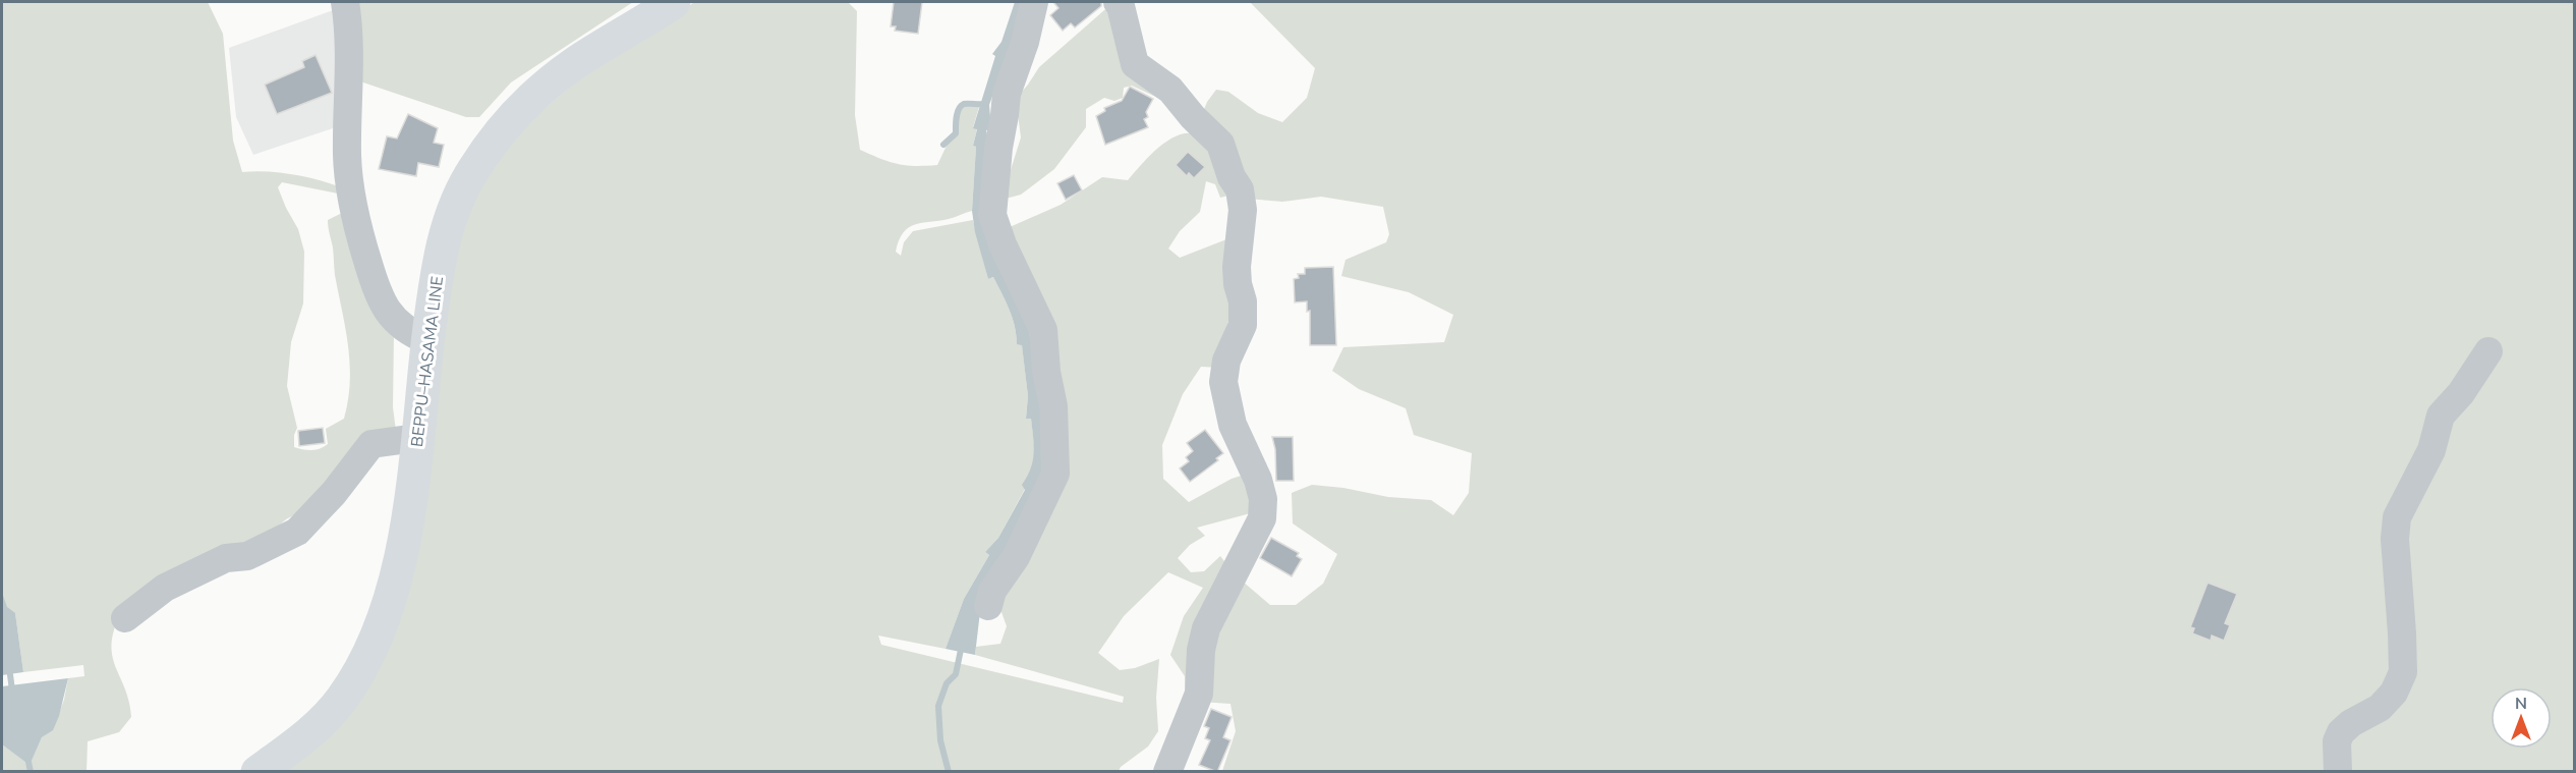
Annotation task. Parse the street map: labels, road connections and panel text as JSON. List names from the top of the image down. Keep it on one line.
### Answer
{"streets":{"main road":["BEPPU–HASAMA LINE"]},"north":"top"}
